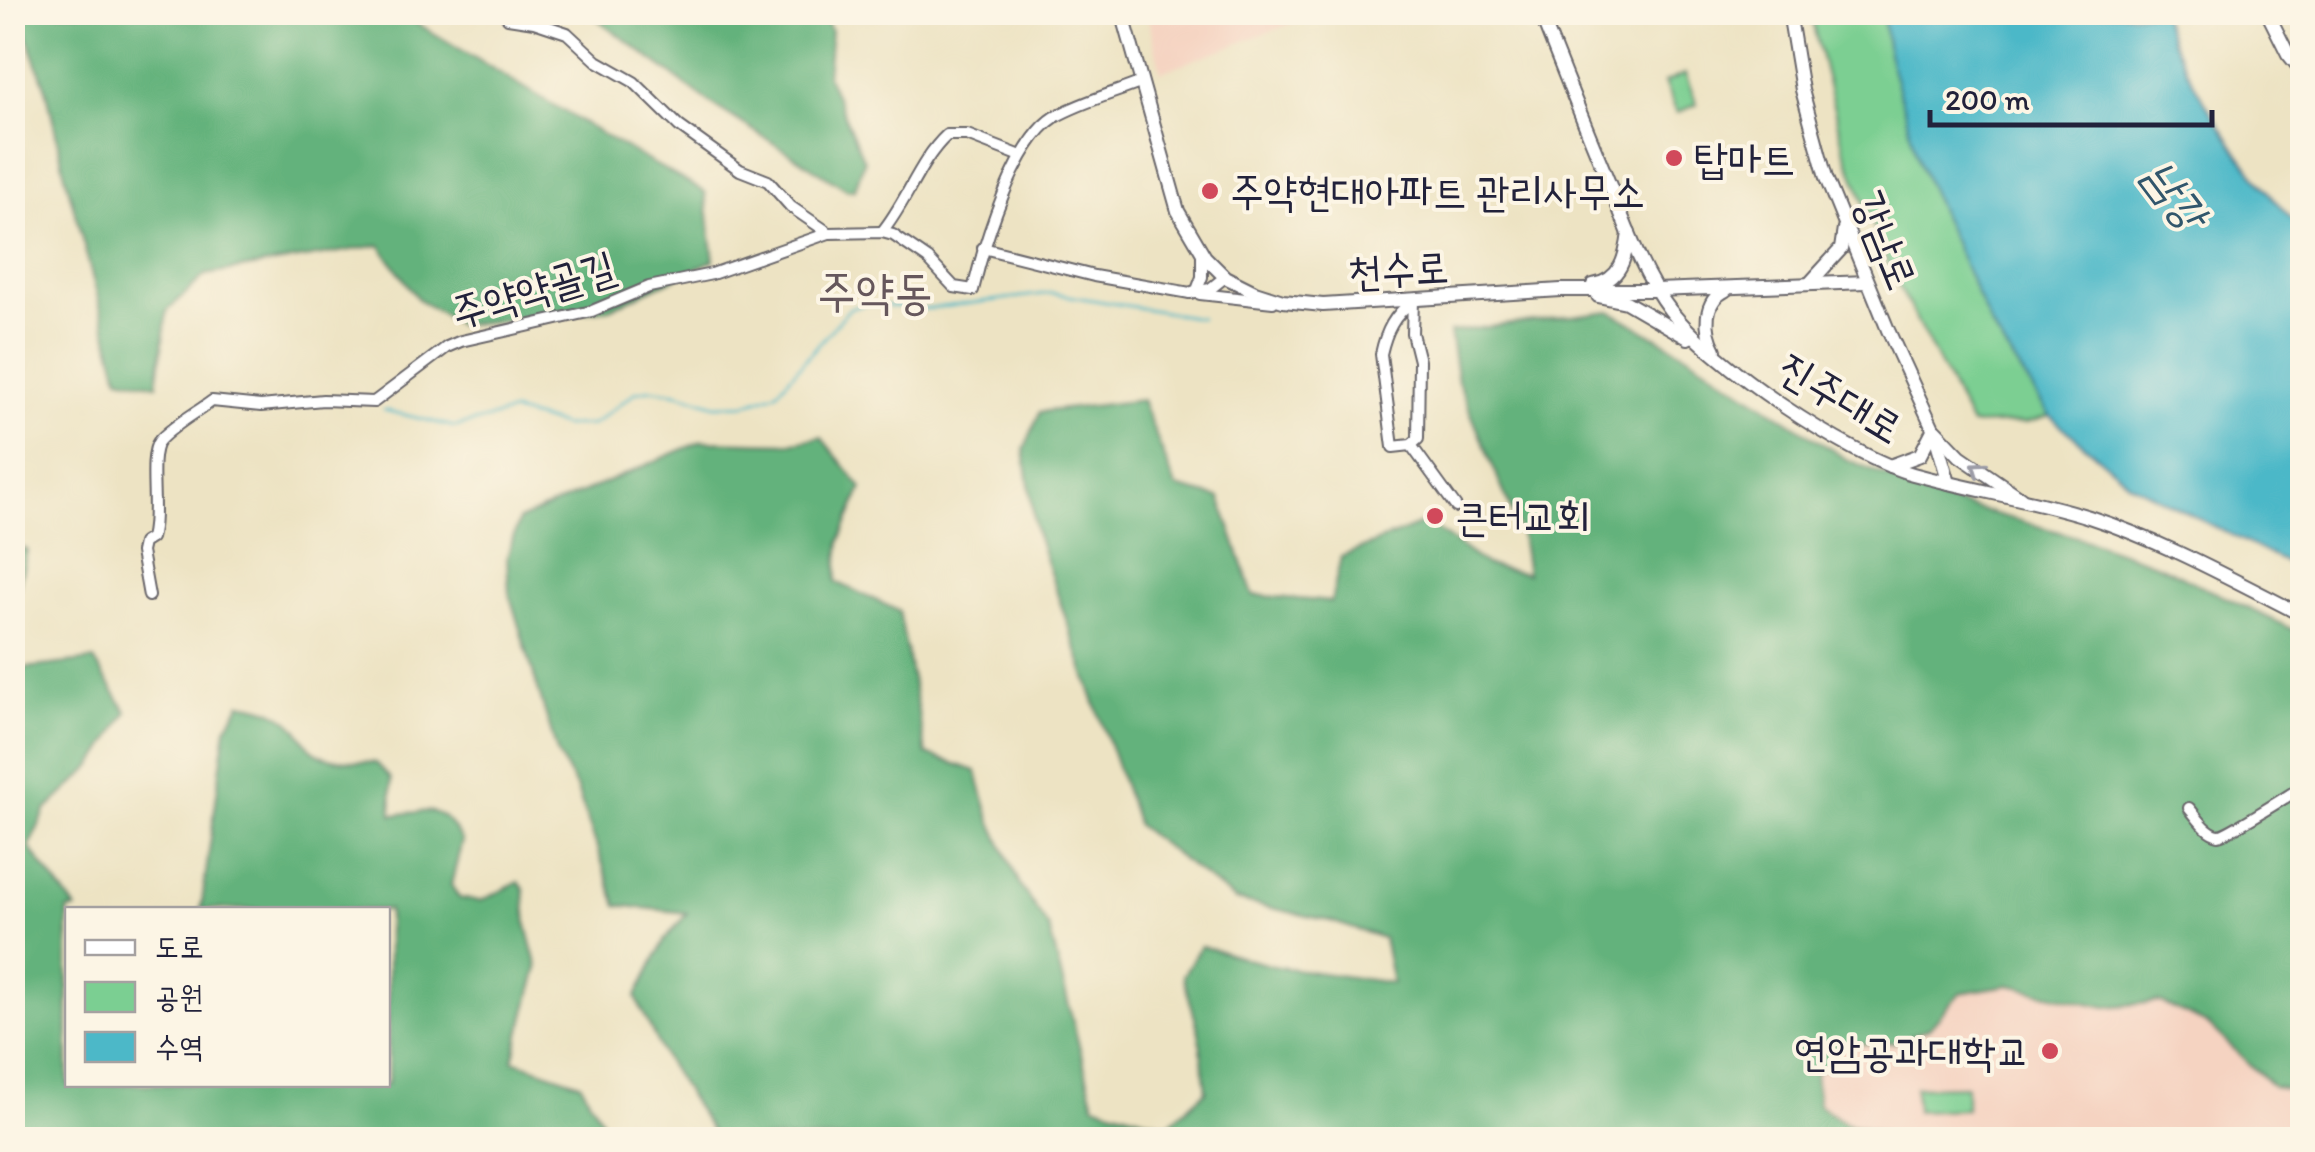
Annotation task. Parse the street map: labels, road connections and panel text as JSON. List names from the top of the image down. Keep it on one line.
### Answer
{"streets":{"street":["강남로","천수로","주약약골길","진주대로"]},"crossings":[["강남로","천수로"],["강남로","진주대로"],["천수로","진주대로"]],"districts":["주약동"],"water":["남강"],"places":["탑마트","주약현대아파트 관리사무소","큰터교회","연암공과대학교"],"legend":["도로","공원","수역"],"scale_bar":"200 m"}
